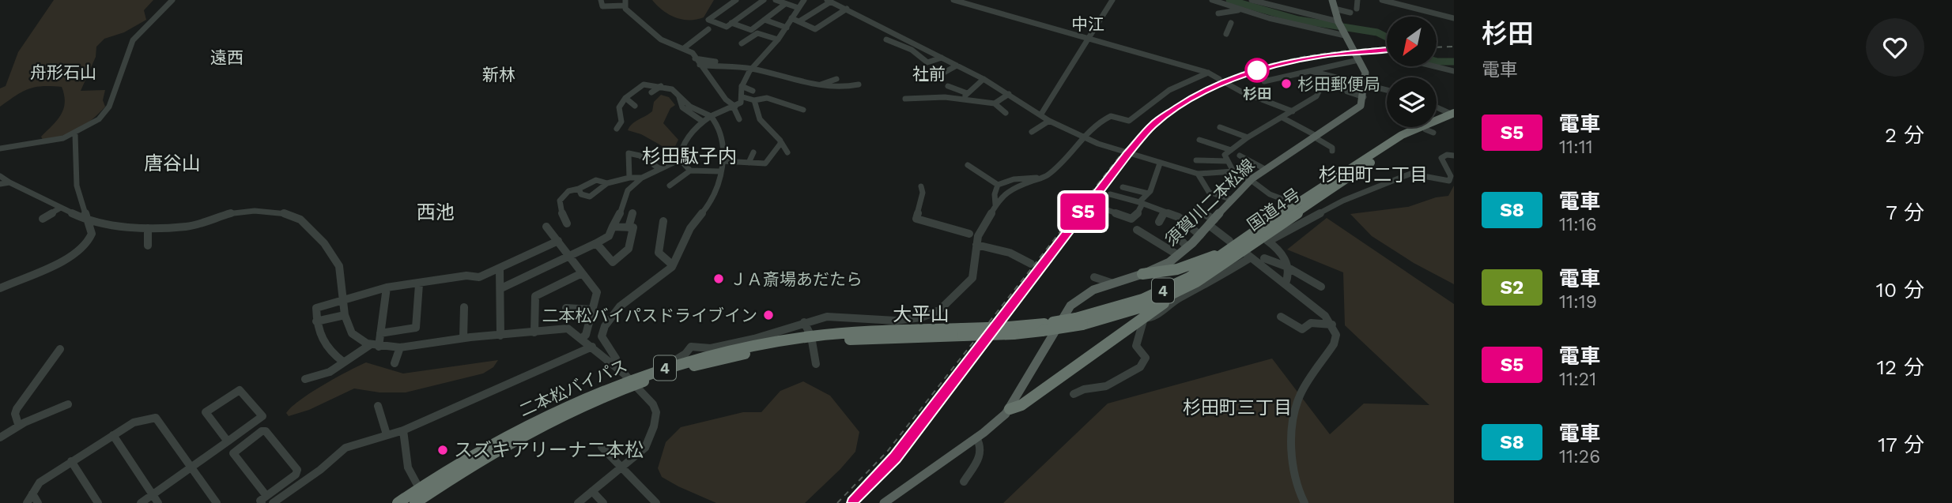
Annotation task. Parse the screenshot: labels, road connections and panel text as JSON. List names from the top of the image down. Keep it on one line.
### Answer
{"streets":{"highway":["国道4号","4","二本松バイパス"],"main road":["須賀川二本松線"]},"crossings":[["国道4号","二本松バイパス"]],"districts":["中江","遠西","舟形石山","社前","新林","杉田駄子内","唐谷山","杉田町二丁目","西池","大平山","杉田町三丁目"],"places":["杉田","杉田郵便局","ＪＡ斎場あだたら","二本松バイパスドライブイン","スズキアリーナ二本松"],"north":"bottom left","page":{"on_map":"S5","heading":["杉田","電車"],"list":[{"mark":"S5","name":"電車","note":"11:11","value":"2 分"},{"mark":"S8","name":"電車","note":"11:16","value":"7 分"},{"mark":"S2","name":"電車","note":"11:19","value":"10 分"},{"mark":"S5","name":"電車","note":"11:21","value":"12 分"},{"mark":"S8","name":"電車","note":"11:26","value":"17 分"}]}}
